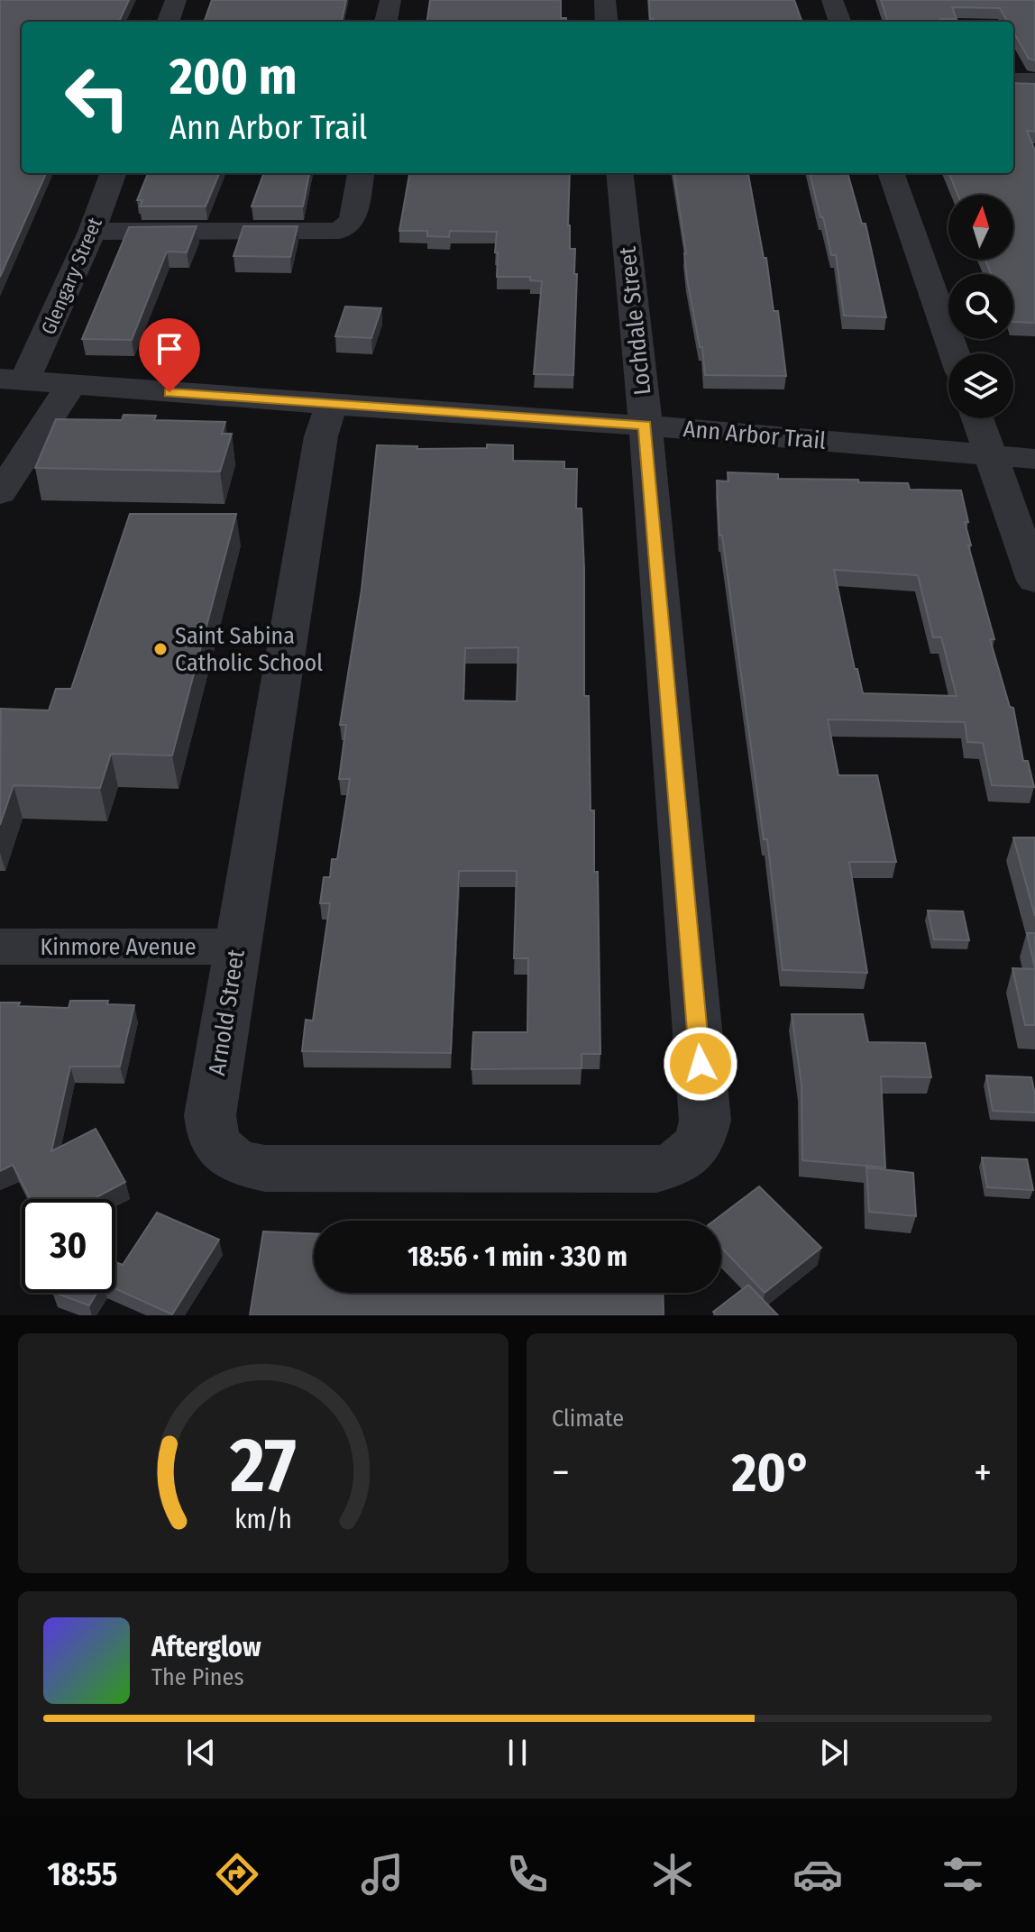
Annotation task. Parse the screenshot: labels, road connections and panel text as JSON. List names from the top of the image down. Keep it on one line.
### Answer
{"streets":{"street":["Glengary Street","Lochdale Street","Ann Arbor Trail","Kinmore Avenue","Arnold Street"]},"crossings":[["Glengary Street","Ann Arbor Trail"],["Lochdale Street","Ann Arbor Trail"],["Lochdale Street","Arnold Street"],["Ann Arbor Trail","Arnold Street"],["Kinmore Avenue","Arnold Street"]],"places":["Saint Sabina Catholic School"],"north":"top","page":{"turn":["200 m","Ann Arbor Trail"],"limit":"30","trip":"18:56 · 1 min · 330 m","tile":"Climate","heat":["−","20°","+"],"song":["Afterglow","The Pines"],"tabs":"18:55","gauge":["27","km/h"]}}
